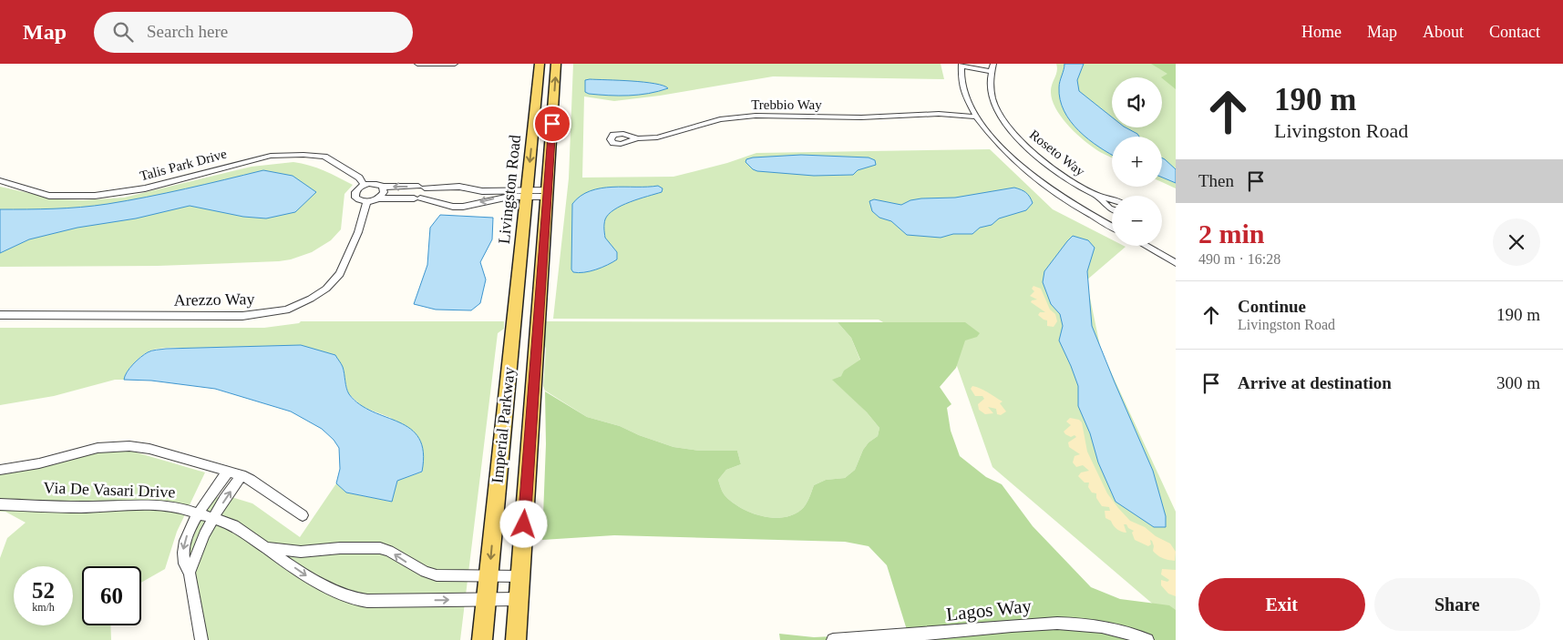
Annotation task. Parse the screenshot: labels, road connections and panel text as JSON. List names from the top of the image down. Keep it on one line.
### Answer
{"streets":{"main road":["Livingston Road","Imperial Parkway"],"street":["Trebbio Way","Roseto Way","Talis Park Drive","Arezzo Way","Via De Vasari Drive","Lagos Way"]},"crossings":[["Talis Park Drive","Arezzo Way"],["Livingston Road","Imperial Parkway"],["Imperial Parkway","Via De Vasari Drive"]],"page":{"header":"Map","search":"Search here","nav":["Home","Map","About","Contact"],"turn":["190 m","Livingston Road"],"map_buttons":["+","−"],"then":"Then","heading":["2 min","490 m · 16:28"],"list":[{"name":"Continue","note":"Livingston Road","value":"190 m"},{"name":"Arrive at destination","value":"300 m"}],"speed":"52 km/h","limit":"60","buttons":["Exit","Share"]}}
